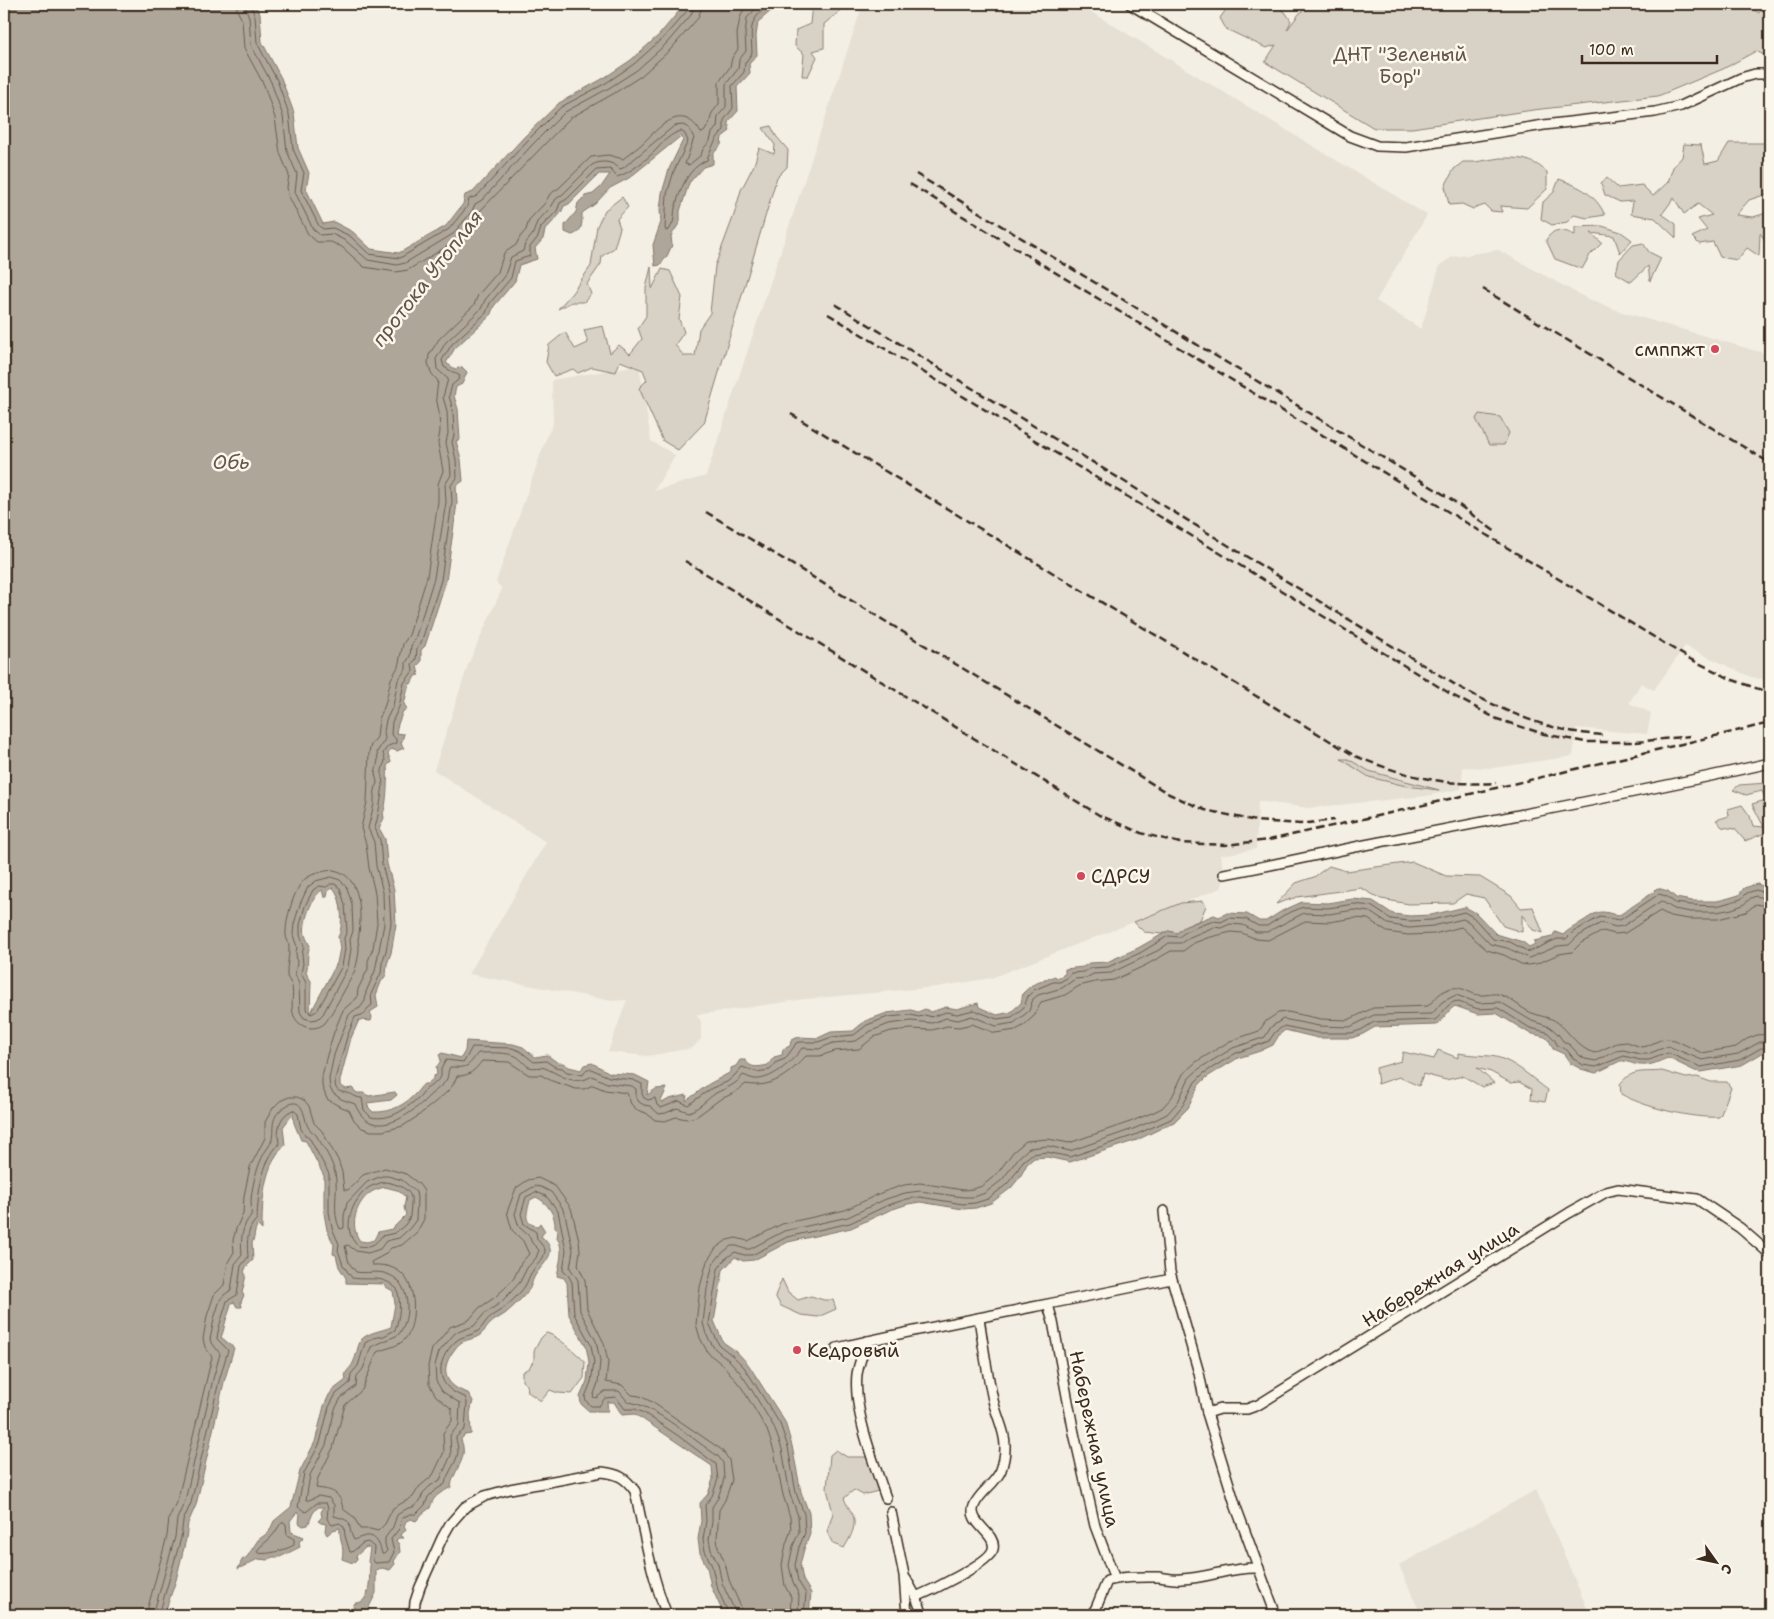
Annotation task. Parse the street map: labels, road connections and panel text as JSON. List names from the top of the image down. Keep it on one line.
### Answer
{"streets":{"street":["Набережная улица"]},"water":["протока Утоплая","Обь"],"parks":["ДНТ \"Зеленый Бор\""],"places":["смппжт","СДРСУ","Кедровый"],"scale_bar":"100 m","north":"bottom right"}
